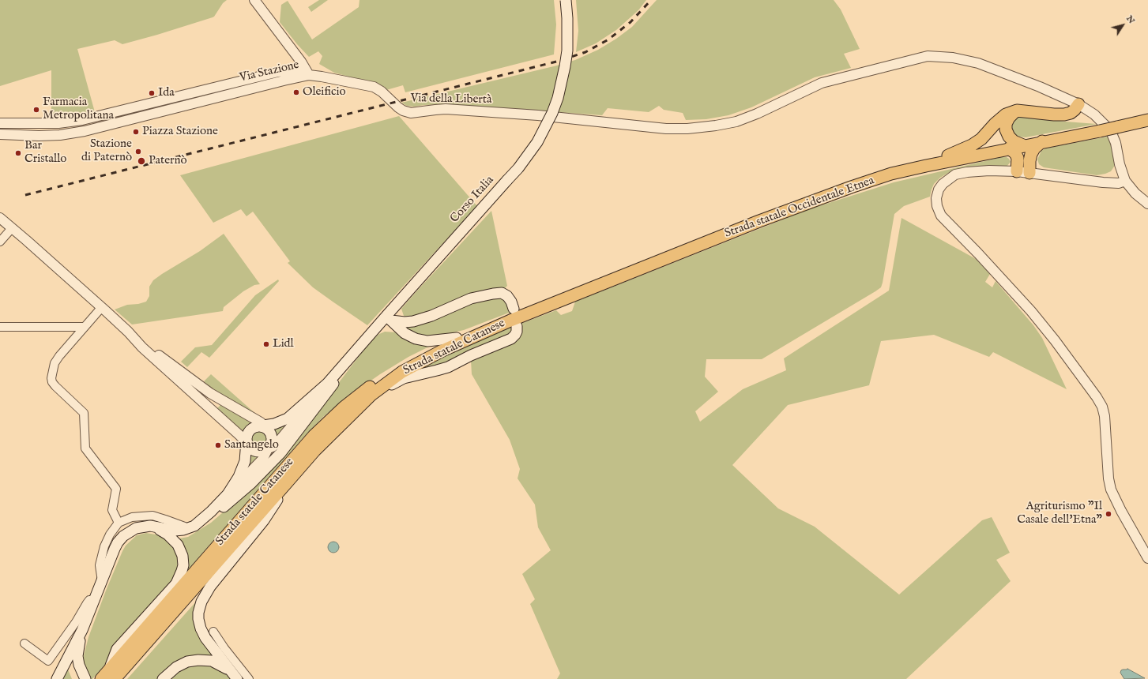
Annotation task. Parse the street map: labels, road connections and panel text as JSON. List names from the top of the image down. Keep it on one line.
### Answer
{"streets":{"main road":["Corso Italia","Strada statale Occidentale Etnea","Strada statale Catanese"],"street":["Via Stazione","Via della Libertà"]},"crossings":[["Via Stazione","Via della Libertà"],["Strada statale Occidentale Etnea","Strada statale Catanese"]],"places":["Oleificio","Ida","Farmacia Metropolitana","Piazza Stazione","Stazione di Paternò","Bar Cristallo","Paternò","Lidl","Santangelo","Agriturismo \"Il Casale dell'Etna\""],"north":"top right"}
